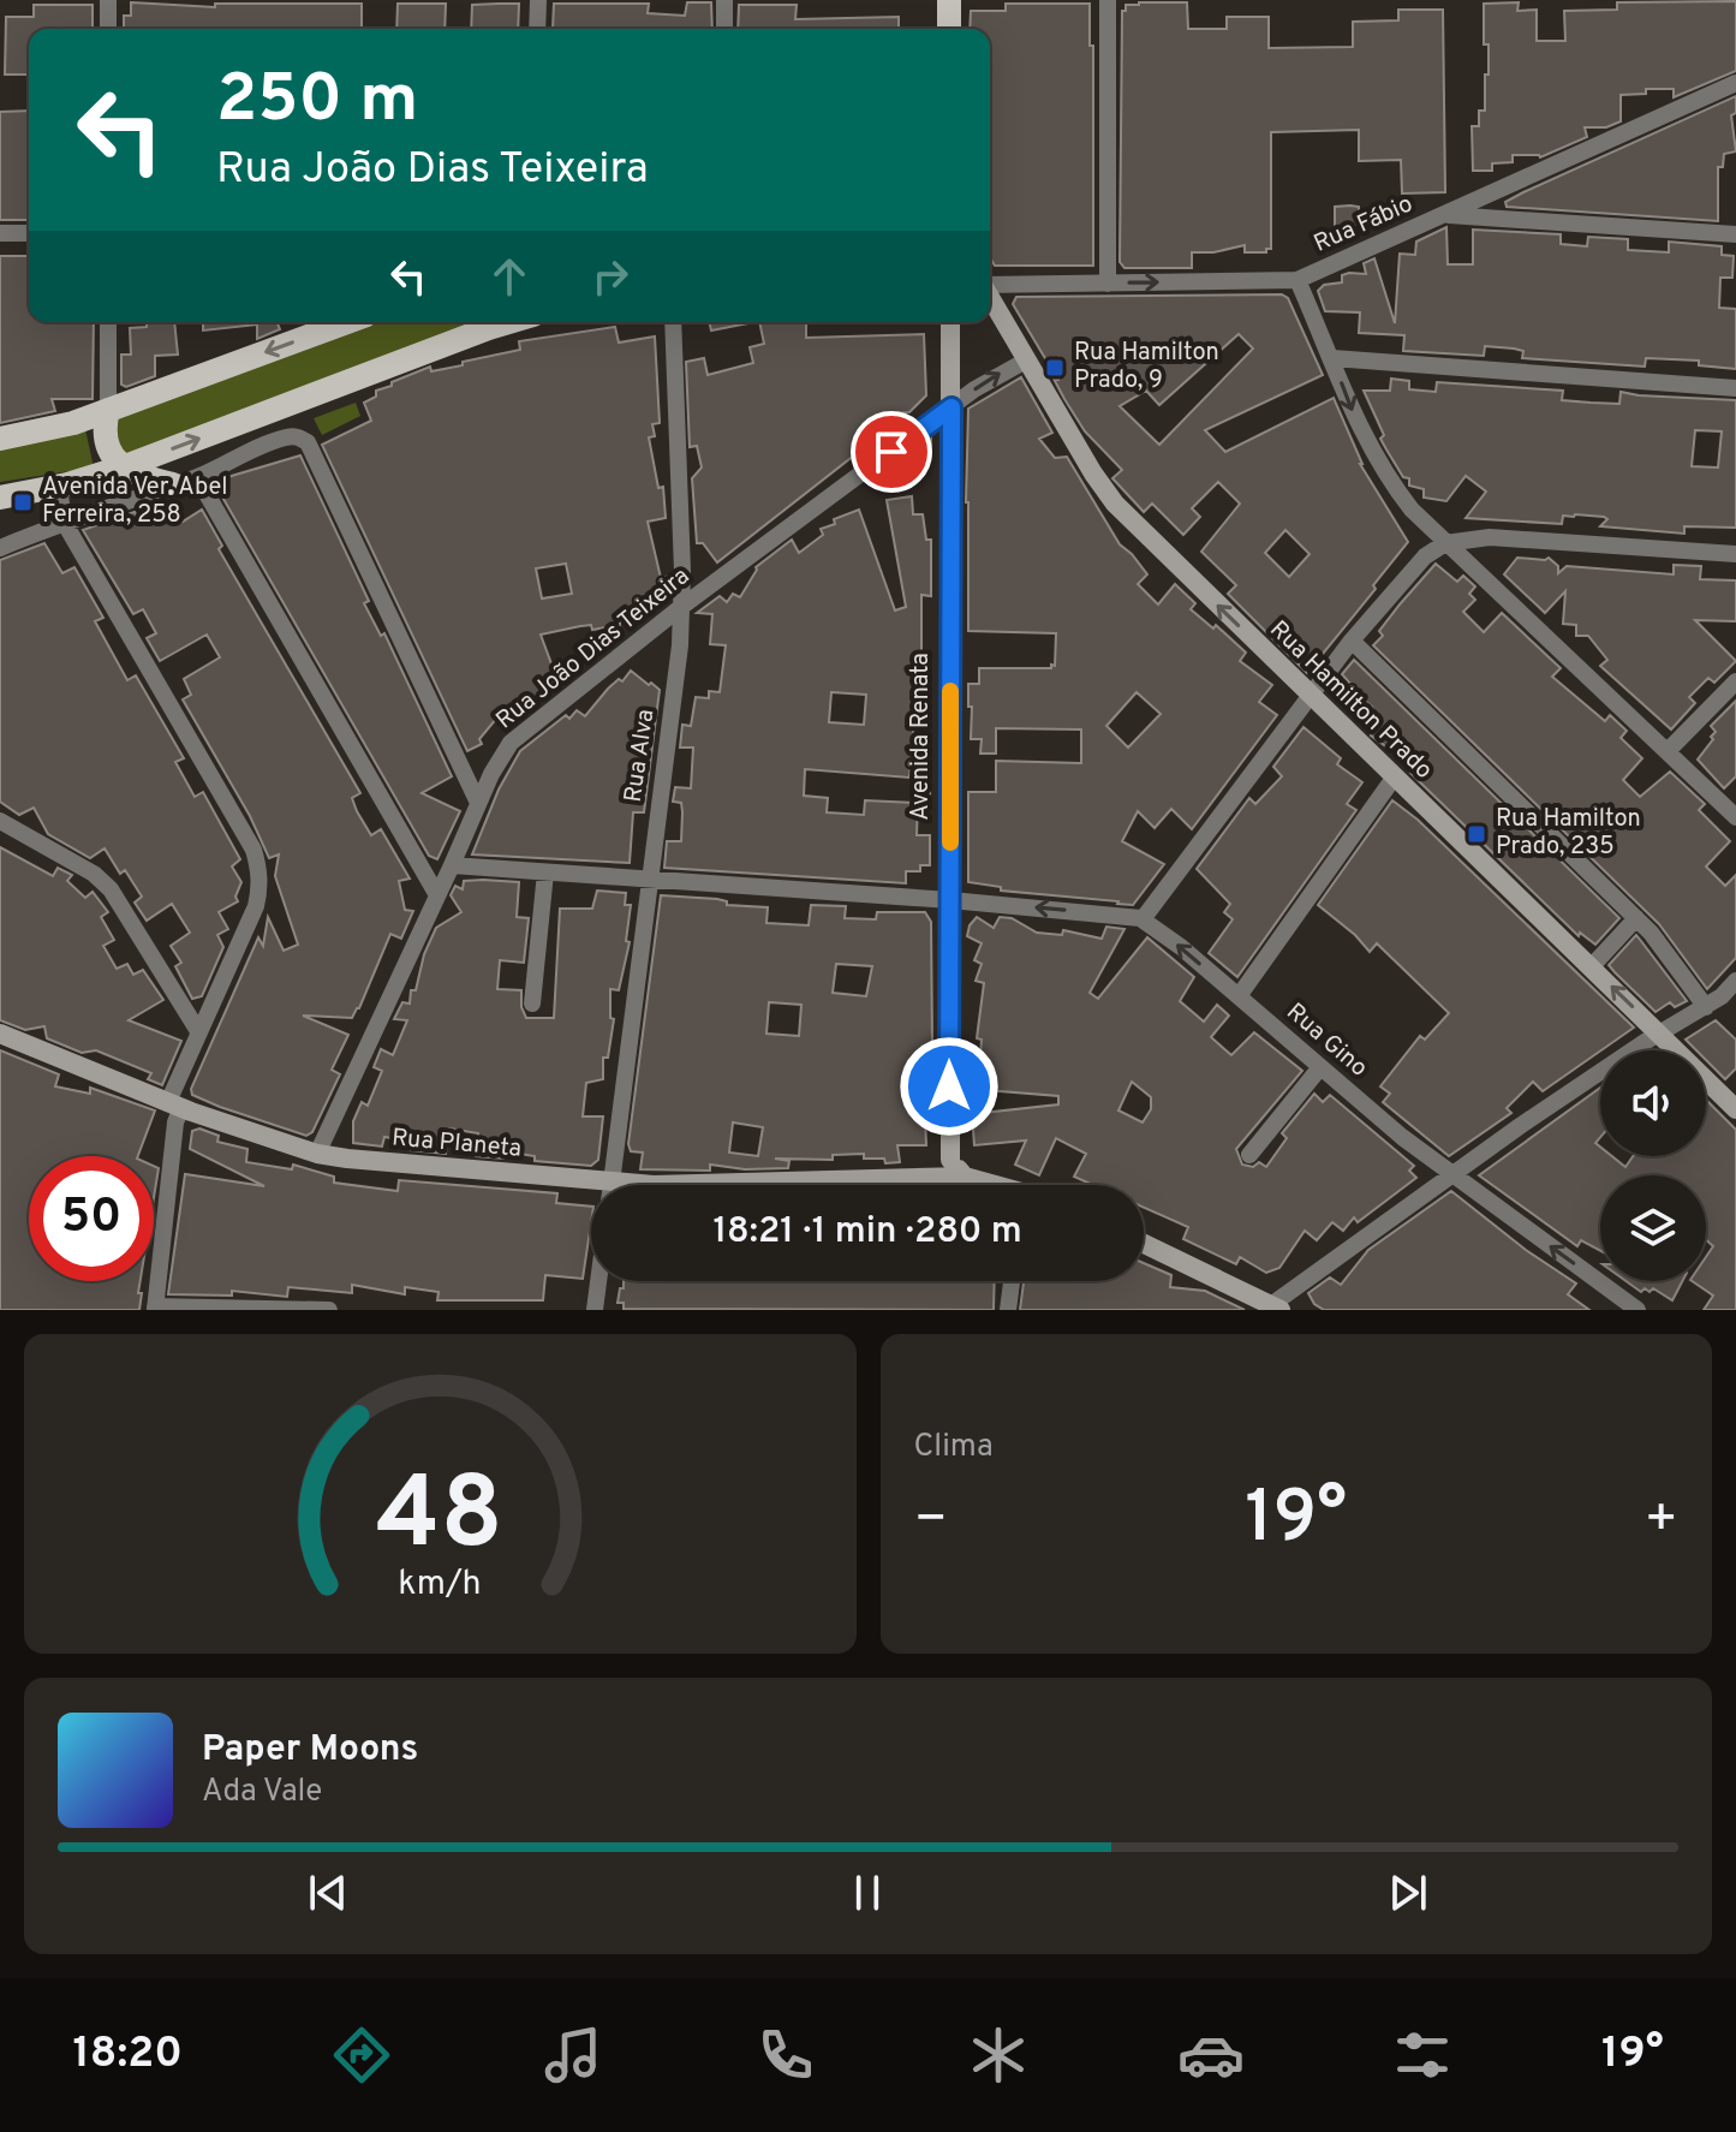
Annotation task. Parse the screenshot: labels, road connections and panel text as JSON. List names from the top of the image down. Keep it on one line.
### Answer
{"streets":{"main road":["Rua Hamilton Prado","Avenida Renata","Rua Planeta"],"street":["Rua Fábio","Rua João Dias Teixeira","Rua Alva","Rua Gino"]},"crossings":[["Rua João Dias Teixeira","Rua Hamilton Prado"],["Rua João Dias Teixeira","Avenida Renata"],["Rua João Dias Teixeira","Rua Alva"],["Rua João Dias Teixeira","Rua Gino"],["Rua João Dias Teixeira","Rua Planeta"],["Avenida Renata","Rua Gino"],["Rua Alva","Rua Gino"]],"one_way":["Rua Hamilton Prado","Rua Gino"],"places":{"transit":["Rua Hamilton Prado, 9","Avenida Ver. Abel Ferreira, 258","Rua Hamilton Prado, 235"]},"page":{"turn":["250 m","Rua João Dias Teixeira"],"limit":"50","trip":"18:21 · 1 min · 280 m","tile":"Clima","heat":["−","19°","+"],"song":["Paper Moons","Ada Vale"],"tabs":["18:20","19°"],"gauge":["48","km/h"]}}
